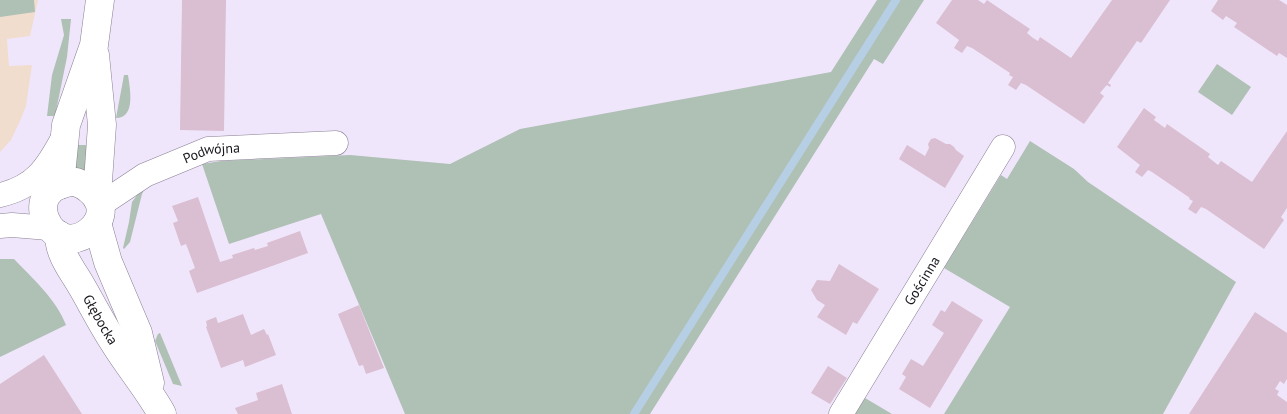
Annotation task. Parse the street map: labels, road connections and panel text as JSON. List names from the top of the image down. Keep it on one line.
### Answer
{"streets":{"street":["Podwójna","Gościnna","Głębocka"]},"crossings":[["Podwójna","Głębocka"]]}
